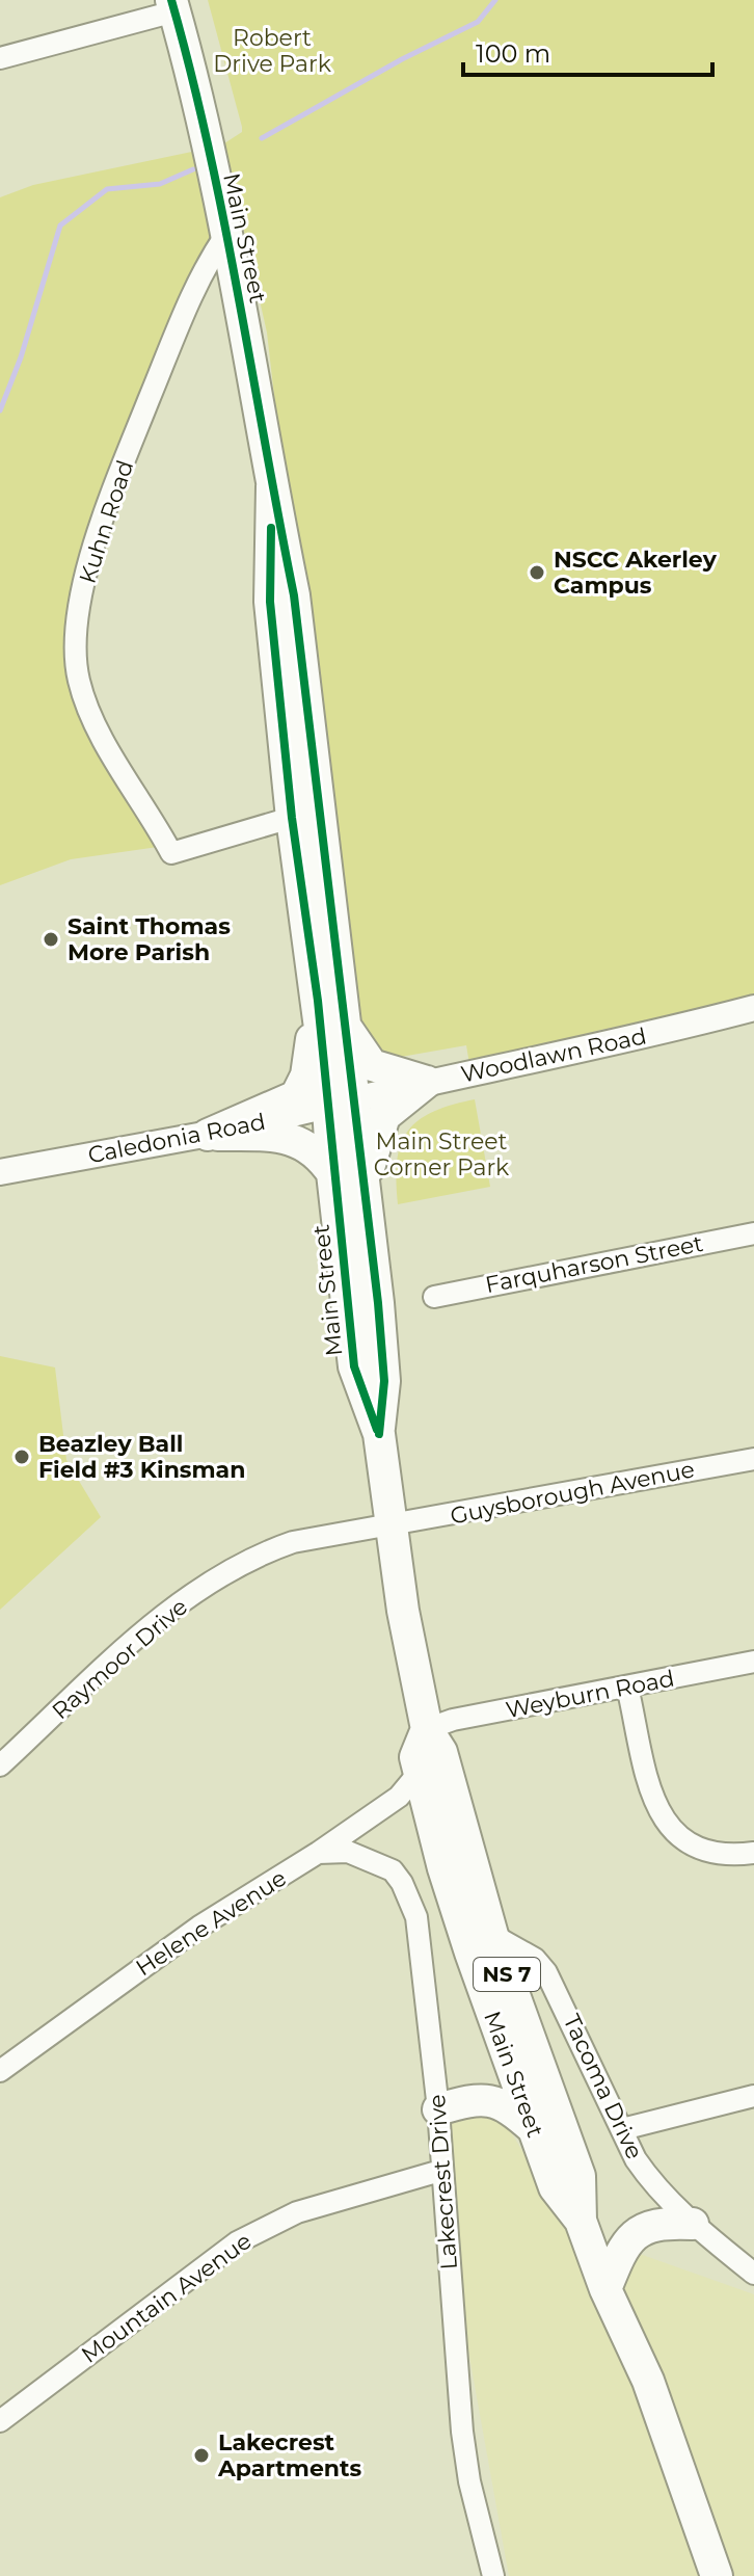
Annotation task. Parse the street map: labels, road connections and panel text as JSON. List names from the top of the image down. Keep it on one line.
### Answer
{"streets":{"main road":["Main Street","NS 7"],"street":["Kuhn Road","Woodlawn Road","Caledonia Road","Farquharson Street","Guysborough Avenue","Raymoor Drive","Weyburn Road","Helene Avenue","Tacoma Drive","Lakecrest Drive","Mountain Avenue"]},"crossings":[["Main Street","Kuhn Road"],["Main Street","Woodlawn Road"],["Main Street","Caledonia Road"],["Main Street","Guysborough Avenue"],["Main Street","Raymoor Drive"],["Main Street","Weyburn Road"],["Main Street","Helene Avenue"],["Main Street","Tacoma Drive"],["Woodlawn Road","Caledonia Road"],["Guysborough Avenue","Raymoor Drive"],["Helene Avenue","Lakecrest Drive"],["Lakecrest Drive","Mountain Avenue"]],"parks":["Robert Drive Park","Main Street Corner Park"],"places":["NSCC Akerley Campus","Saint Thomas More Parish","Beazley Ball Field #3 Kinsman","Lakecrest Apartments"],"scale_bar":"100 m"}
